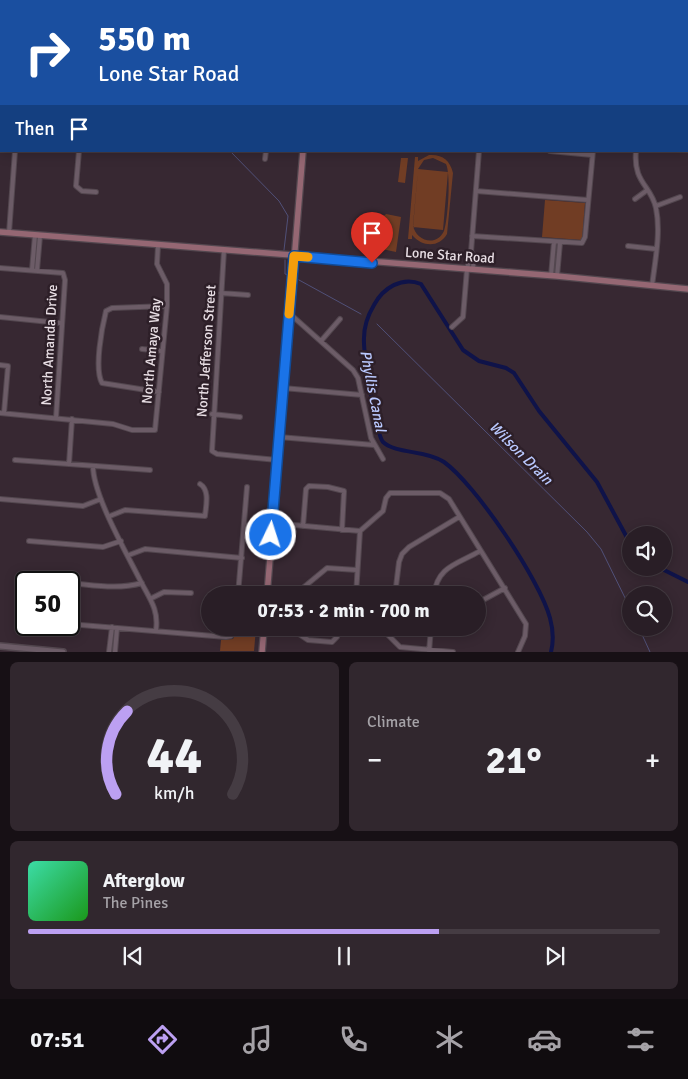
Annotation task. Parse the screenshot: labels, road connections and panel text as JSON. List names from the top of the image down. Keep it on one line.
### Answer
{"streets":{"main road":["Lone Star Road"],"street":["North Amanda Drive","North Amaya Way","North Jefferson Street"]},"crossings":[["Lone Star Road","North Amaya Way"],["Lone Star Road","North Jefferson Street"]],"water":["Phyllis Canal","Wilson Drain"],"page":{"turn":["550 m","Lone Star Road"],"then":"Then","limit":"50","trip":"07:53 · 2 min · 700 m","tile":"Climate","heat":["−","21°","+"],"song":["Afterglow","The Pines"],"tabs":"07:51","gauge":["44","km/h"]}}
